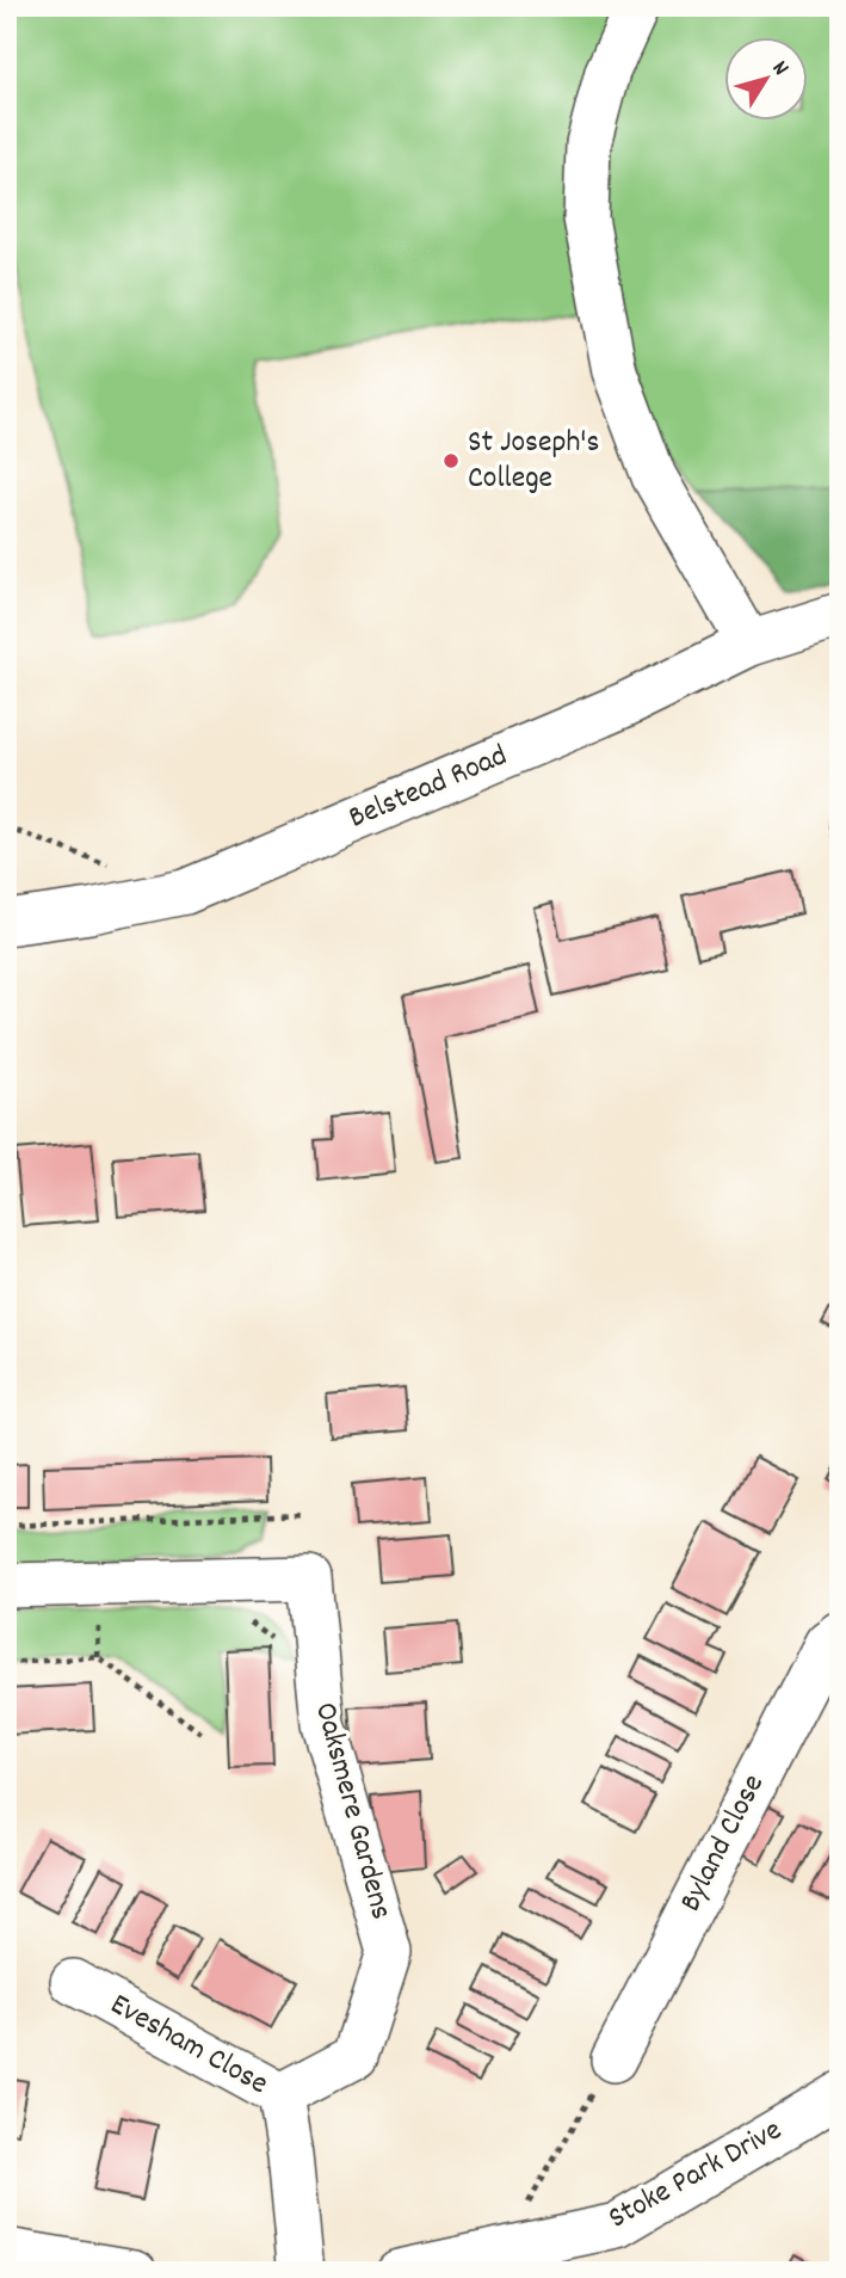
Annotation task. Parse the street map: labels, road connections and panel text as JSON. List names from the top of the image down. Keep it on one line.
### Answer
{"streets":{"street":["Belstead Road","Oaksmere Gardens","Byland Close","Evesham Close","Stoke Park Drive"]},"crossings":[["Oaksmere Gardens","Evesham Close"]],"places":["St Joseph's College"],"north":"top right"}
